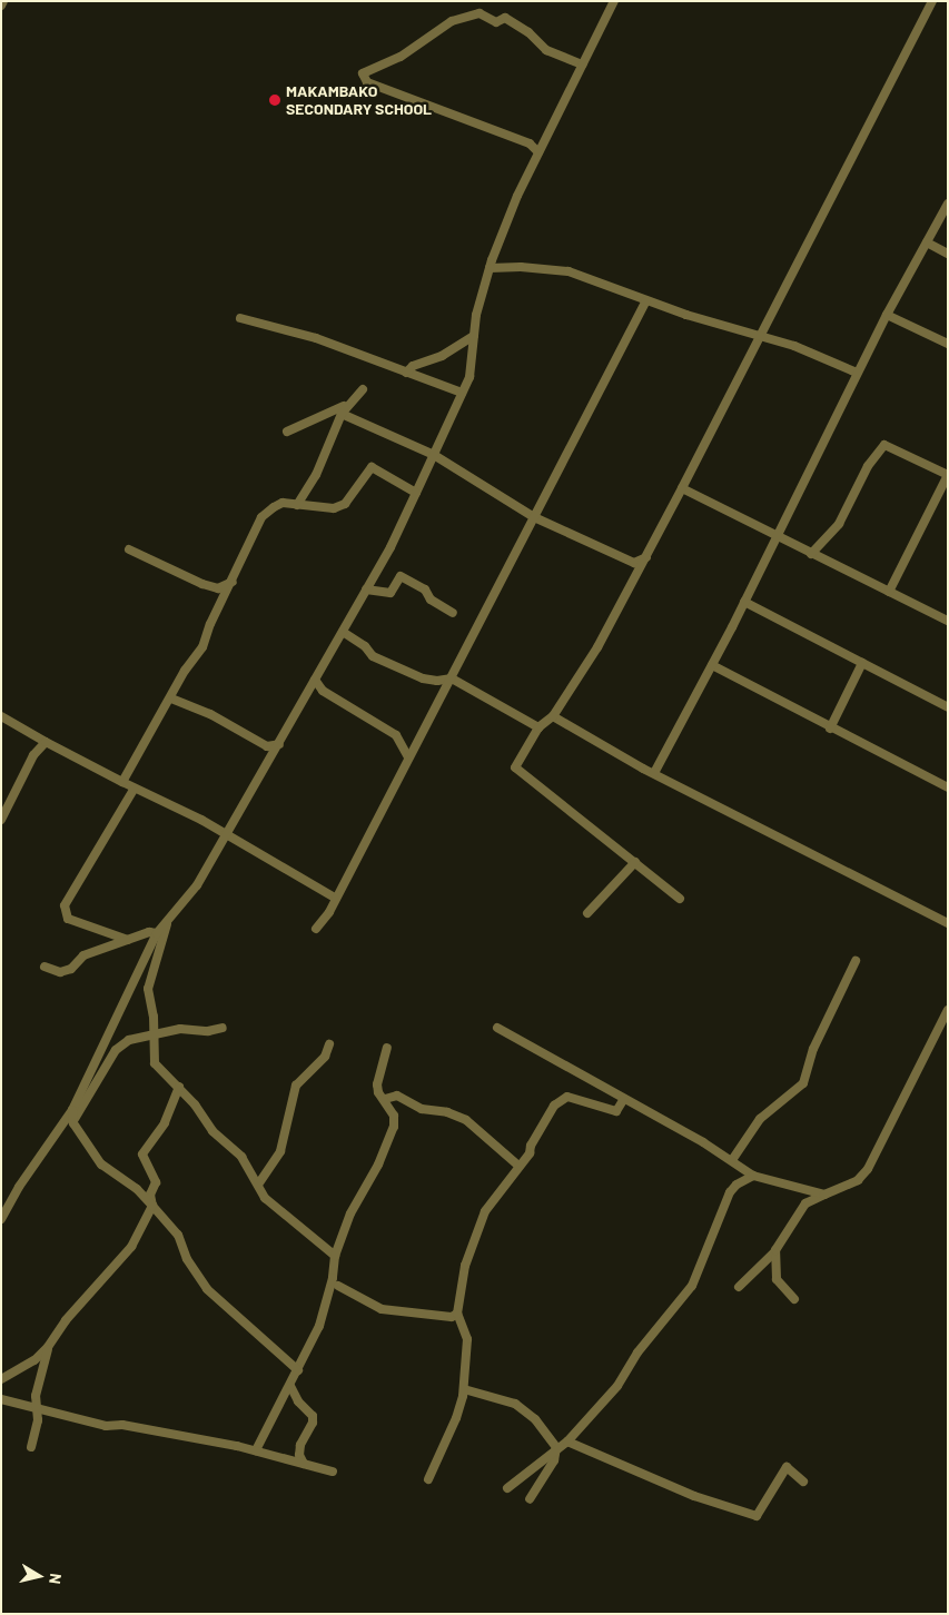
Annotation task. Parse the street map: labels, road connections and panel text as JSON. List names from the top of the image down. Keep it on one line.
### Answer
{"places":["MAKAMBAKO SECONDARY SCHOOL"],"north":"right"}
